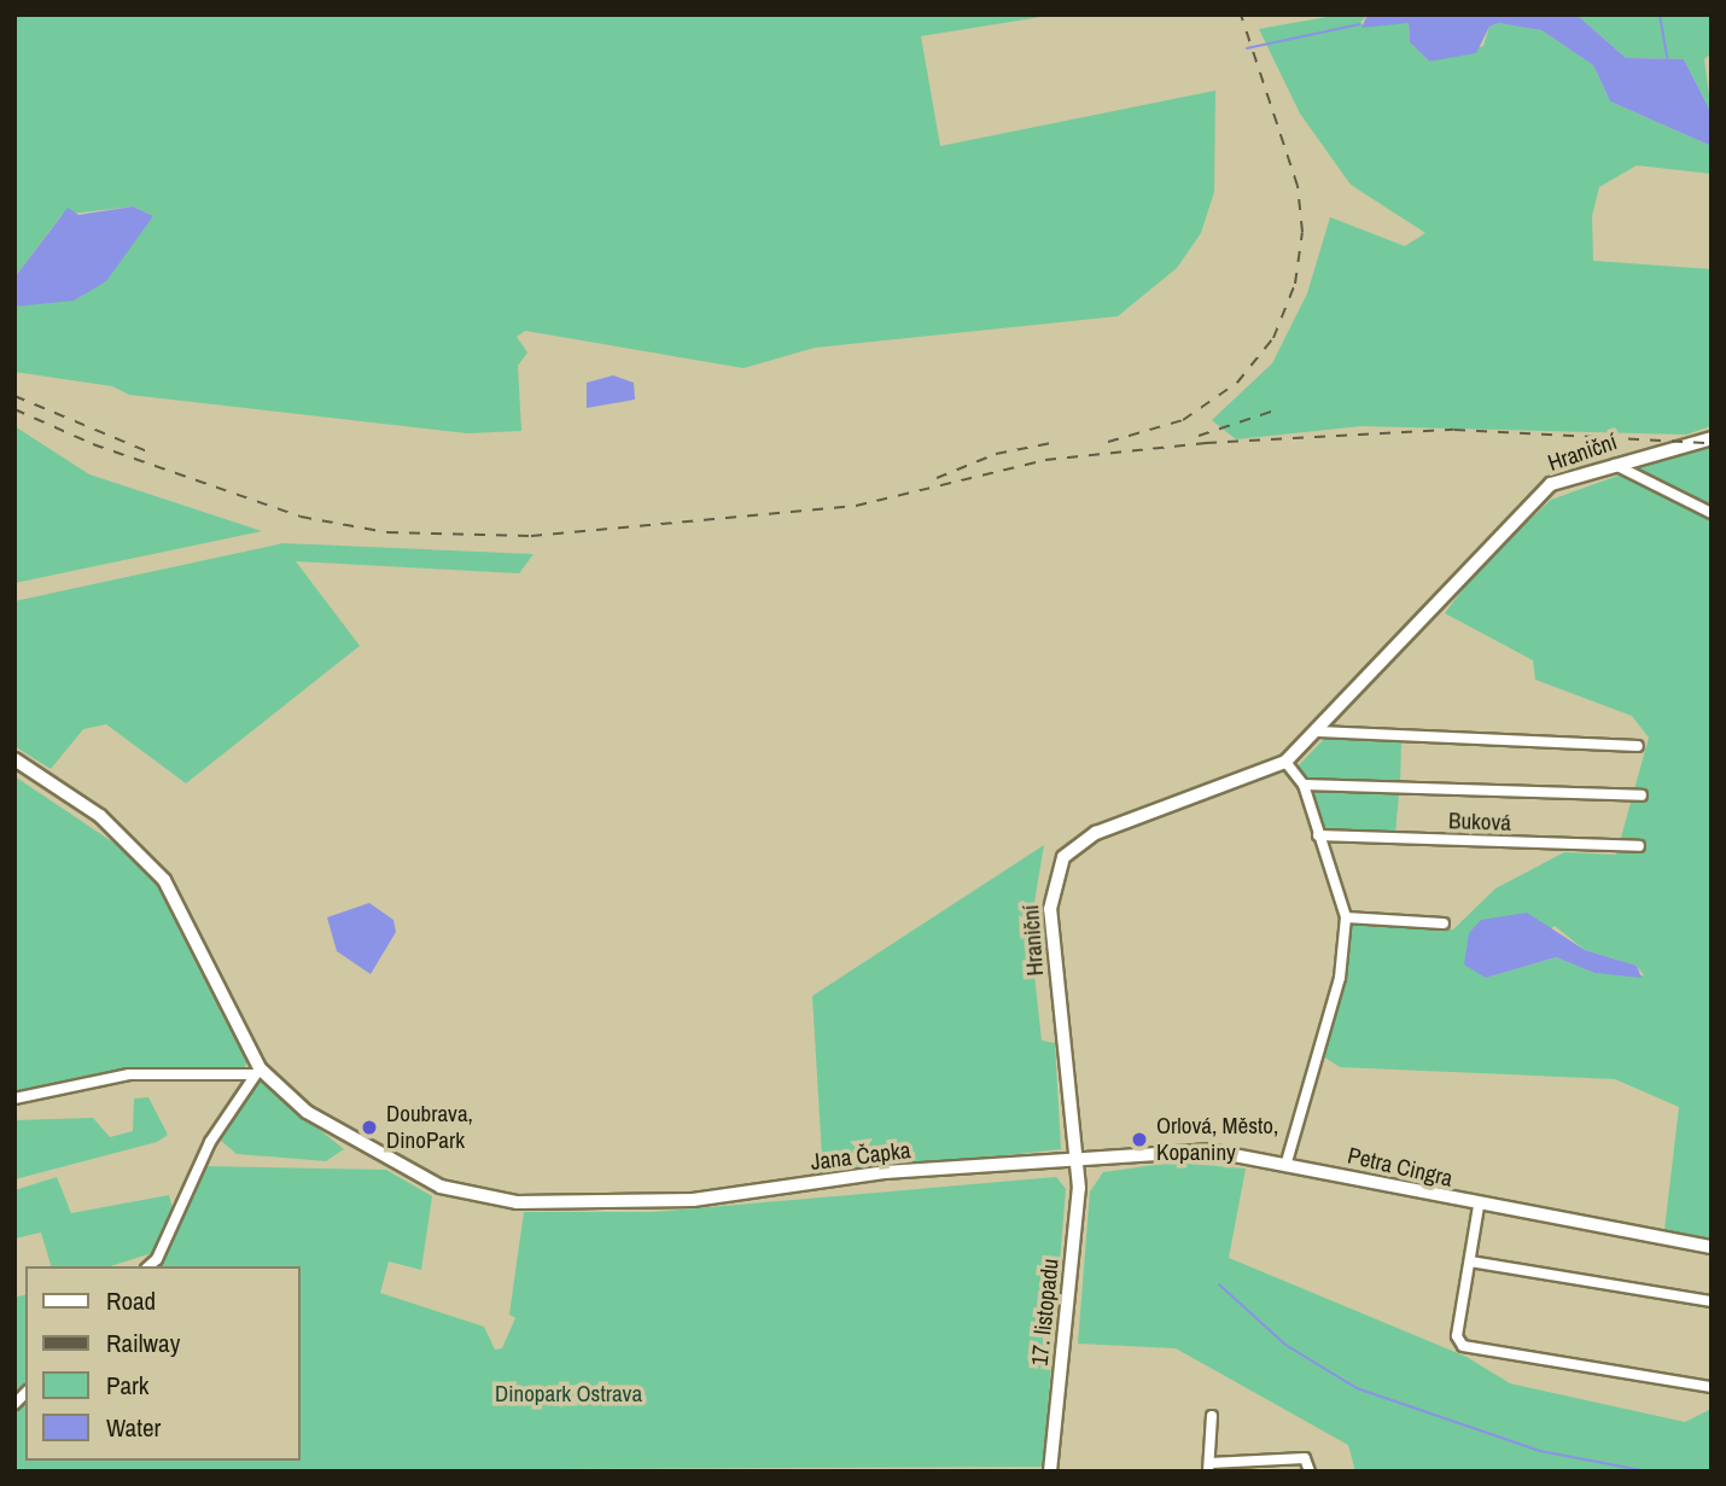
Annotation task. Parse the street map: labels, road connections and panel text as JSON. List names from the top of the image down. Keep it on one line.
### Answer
{"streets":{"street":["Hraniční","Buková","Jana Čapka","Petra Cingra","17. listopadu"]},"crossings":[["Hraniční","Jana Čapka"],["Hraniční","Petra Cingra"],["Hraniční","17. listopadu"],["Jana Čapka","Petra Cingra"],["Jana Čapka","17. listopadu"],["Petra Cingra","17. listopadu"]],"parks":["Dinopark Ostrava"],"places":["Doubrava, DinoPark","Orlová, Město, Kopaniny"],"legend":["Road","Railway","Park","Water"]}
